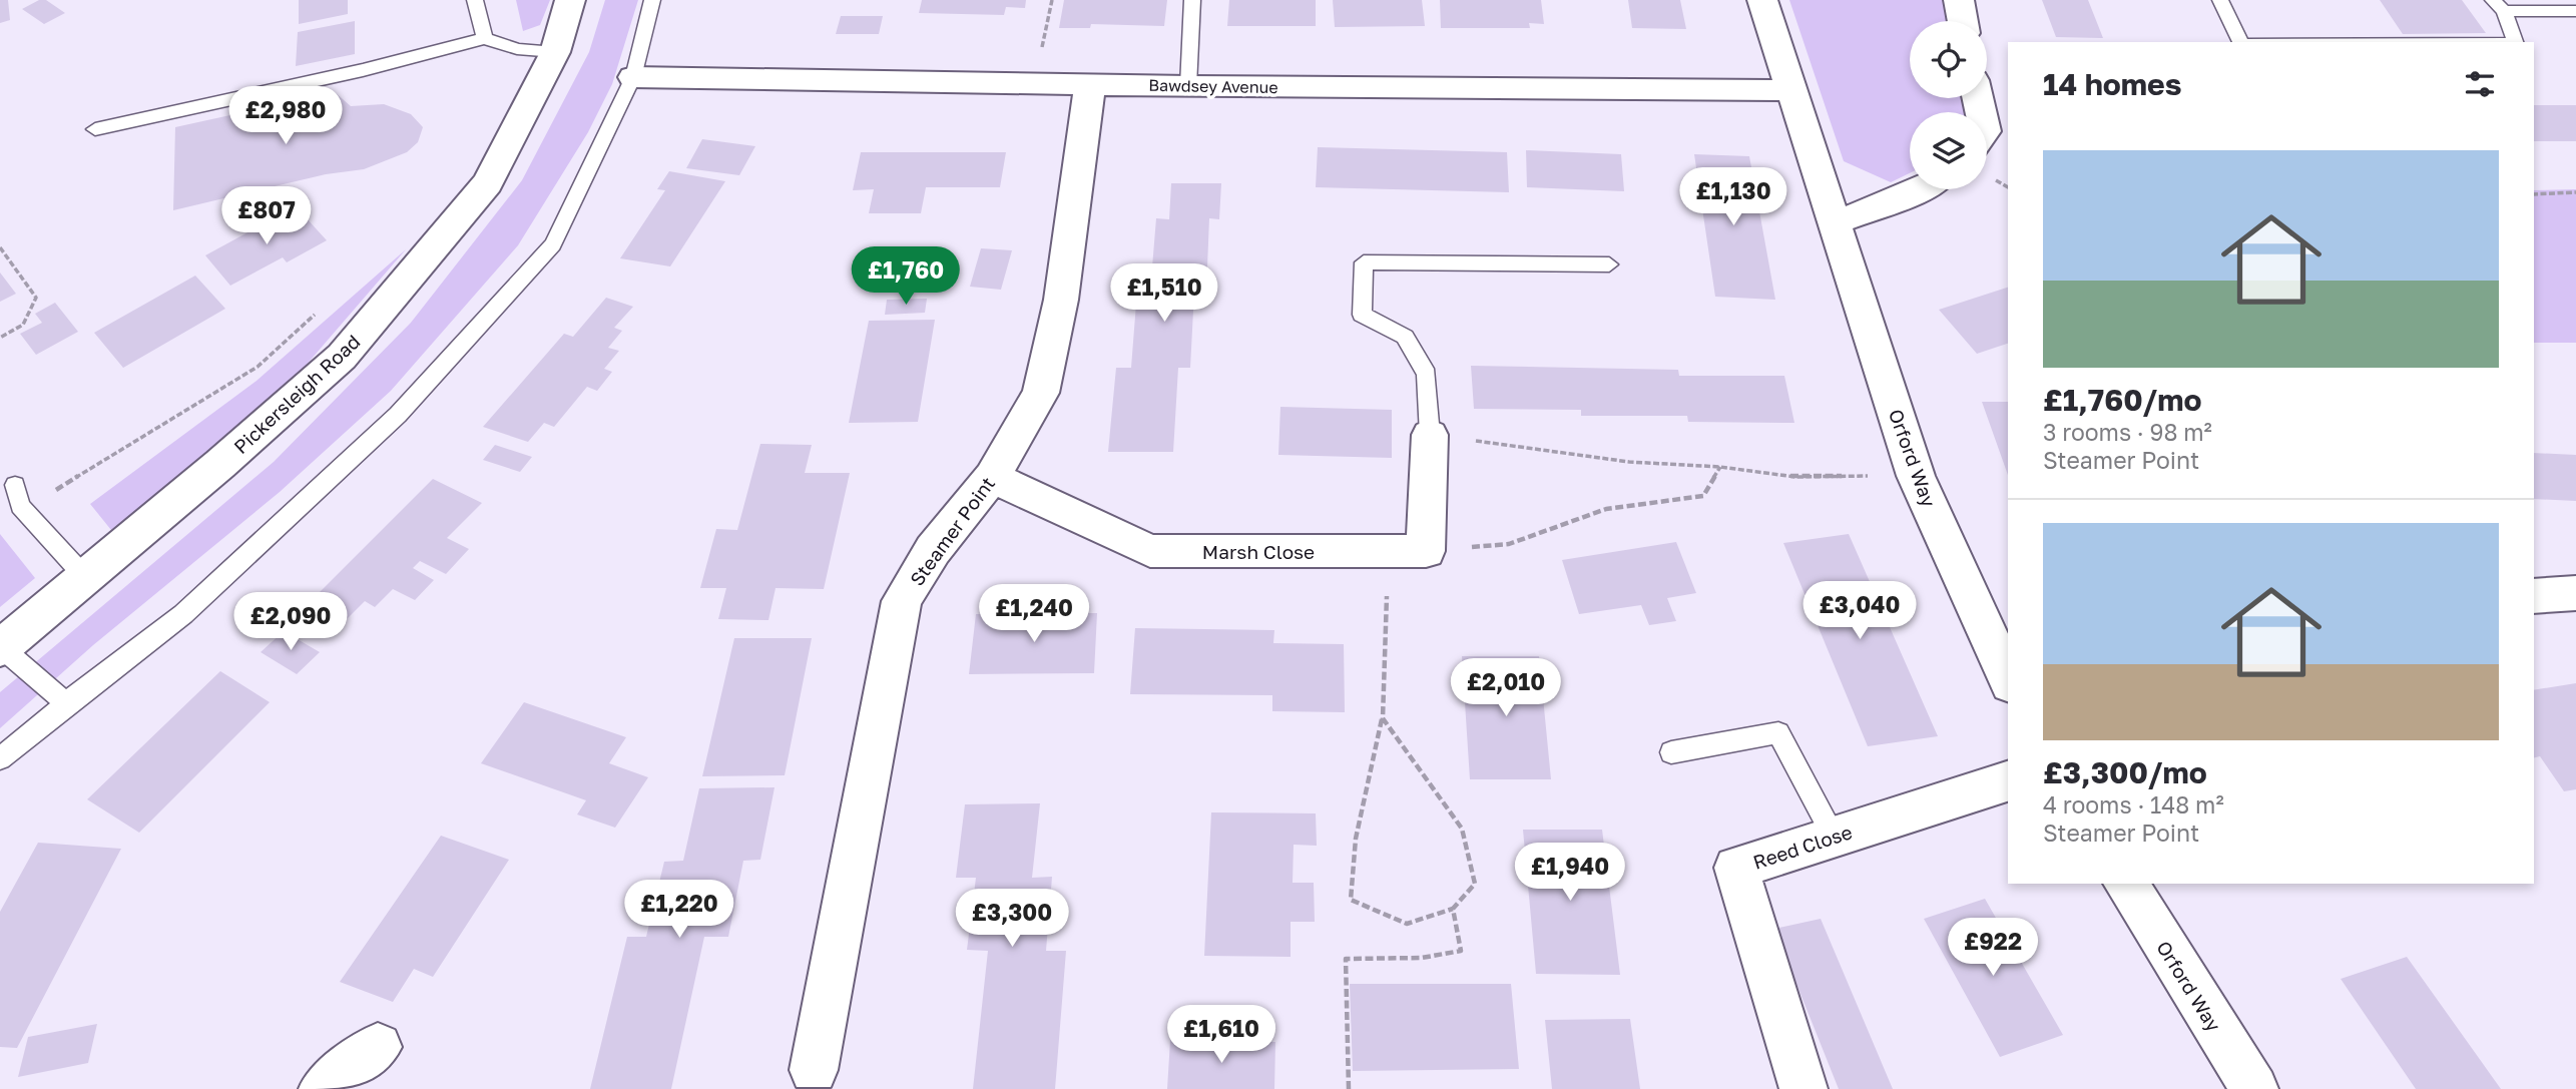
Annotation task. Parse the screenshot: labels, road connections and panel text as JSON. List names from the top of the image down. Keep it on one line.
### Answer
{"streets":{"street":["Bawdsey Avenue","Pickersleigh Road","Orford Way","Steamer Point","Marsh Close","Reed Close"]},"crossings":[["Bawdsey Avenue","Orford Way"],["Bawdsey Avenue","Steamer Point"],["Steamer Point","Marsh Close"]],"page":{"heading":"14 homes","price":["£2,980","£1,130","£807","£1,760","£1,510","£3,040","£1,240","£2,090","£2,010","£1,940","£1,220","£3,300","£922","£1,610"],"list":[{"name":"£1,760/mo","note":"3 rooms · 98 m² · Steamer Point"},{"name":"£3,300/mo","note":"4 rooms · 148 m² · Steamer Point"}]}}
